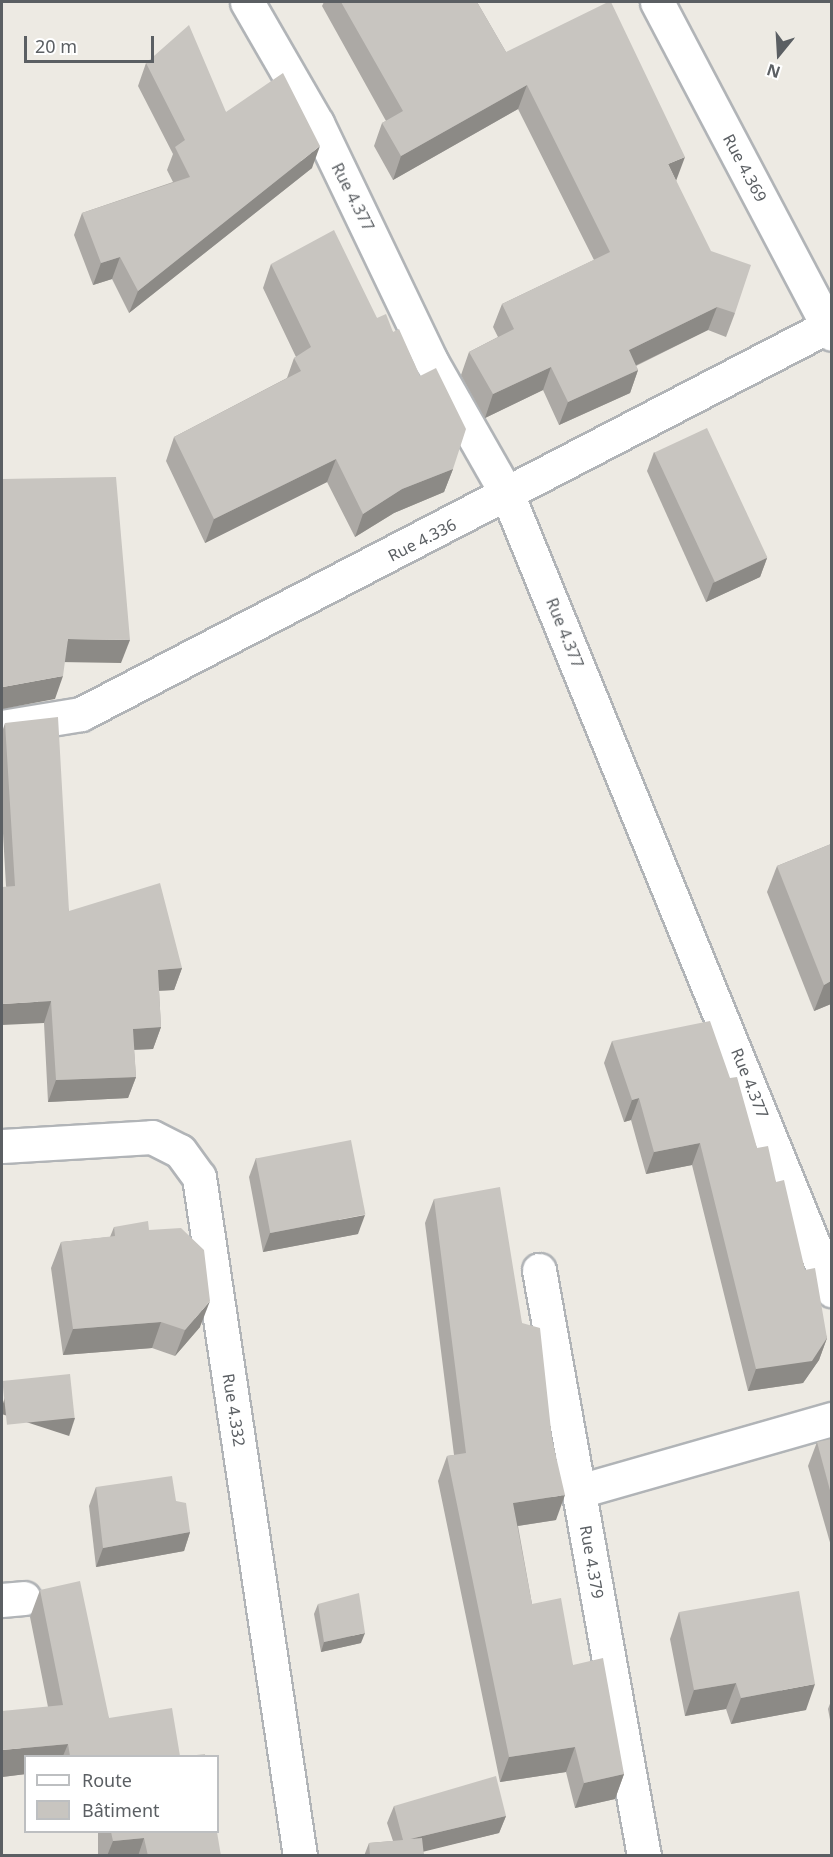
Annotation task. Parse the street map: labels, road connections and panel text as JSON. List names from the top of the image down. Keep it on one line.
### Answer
{"streets":{"street":["Rue 4.369","Rue 4.377","Rue 4.336","Rue 4.332","Rue 4.379"]},"crossings":[["Rue 4.369","Rue 4.336"],["Rue 4.377","Rue 4.336"]],"legend":["Route","Bâtiment"],"scale_bar":"20 m","north":"bottom"}
